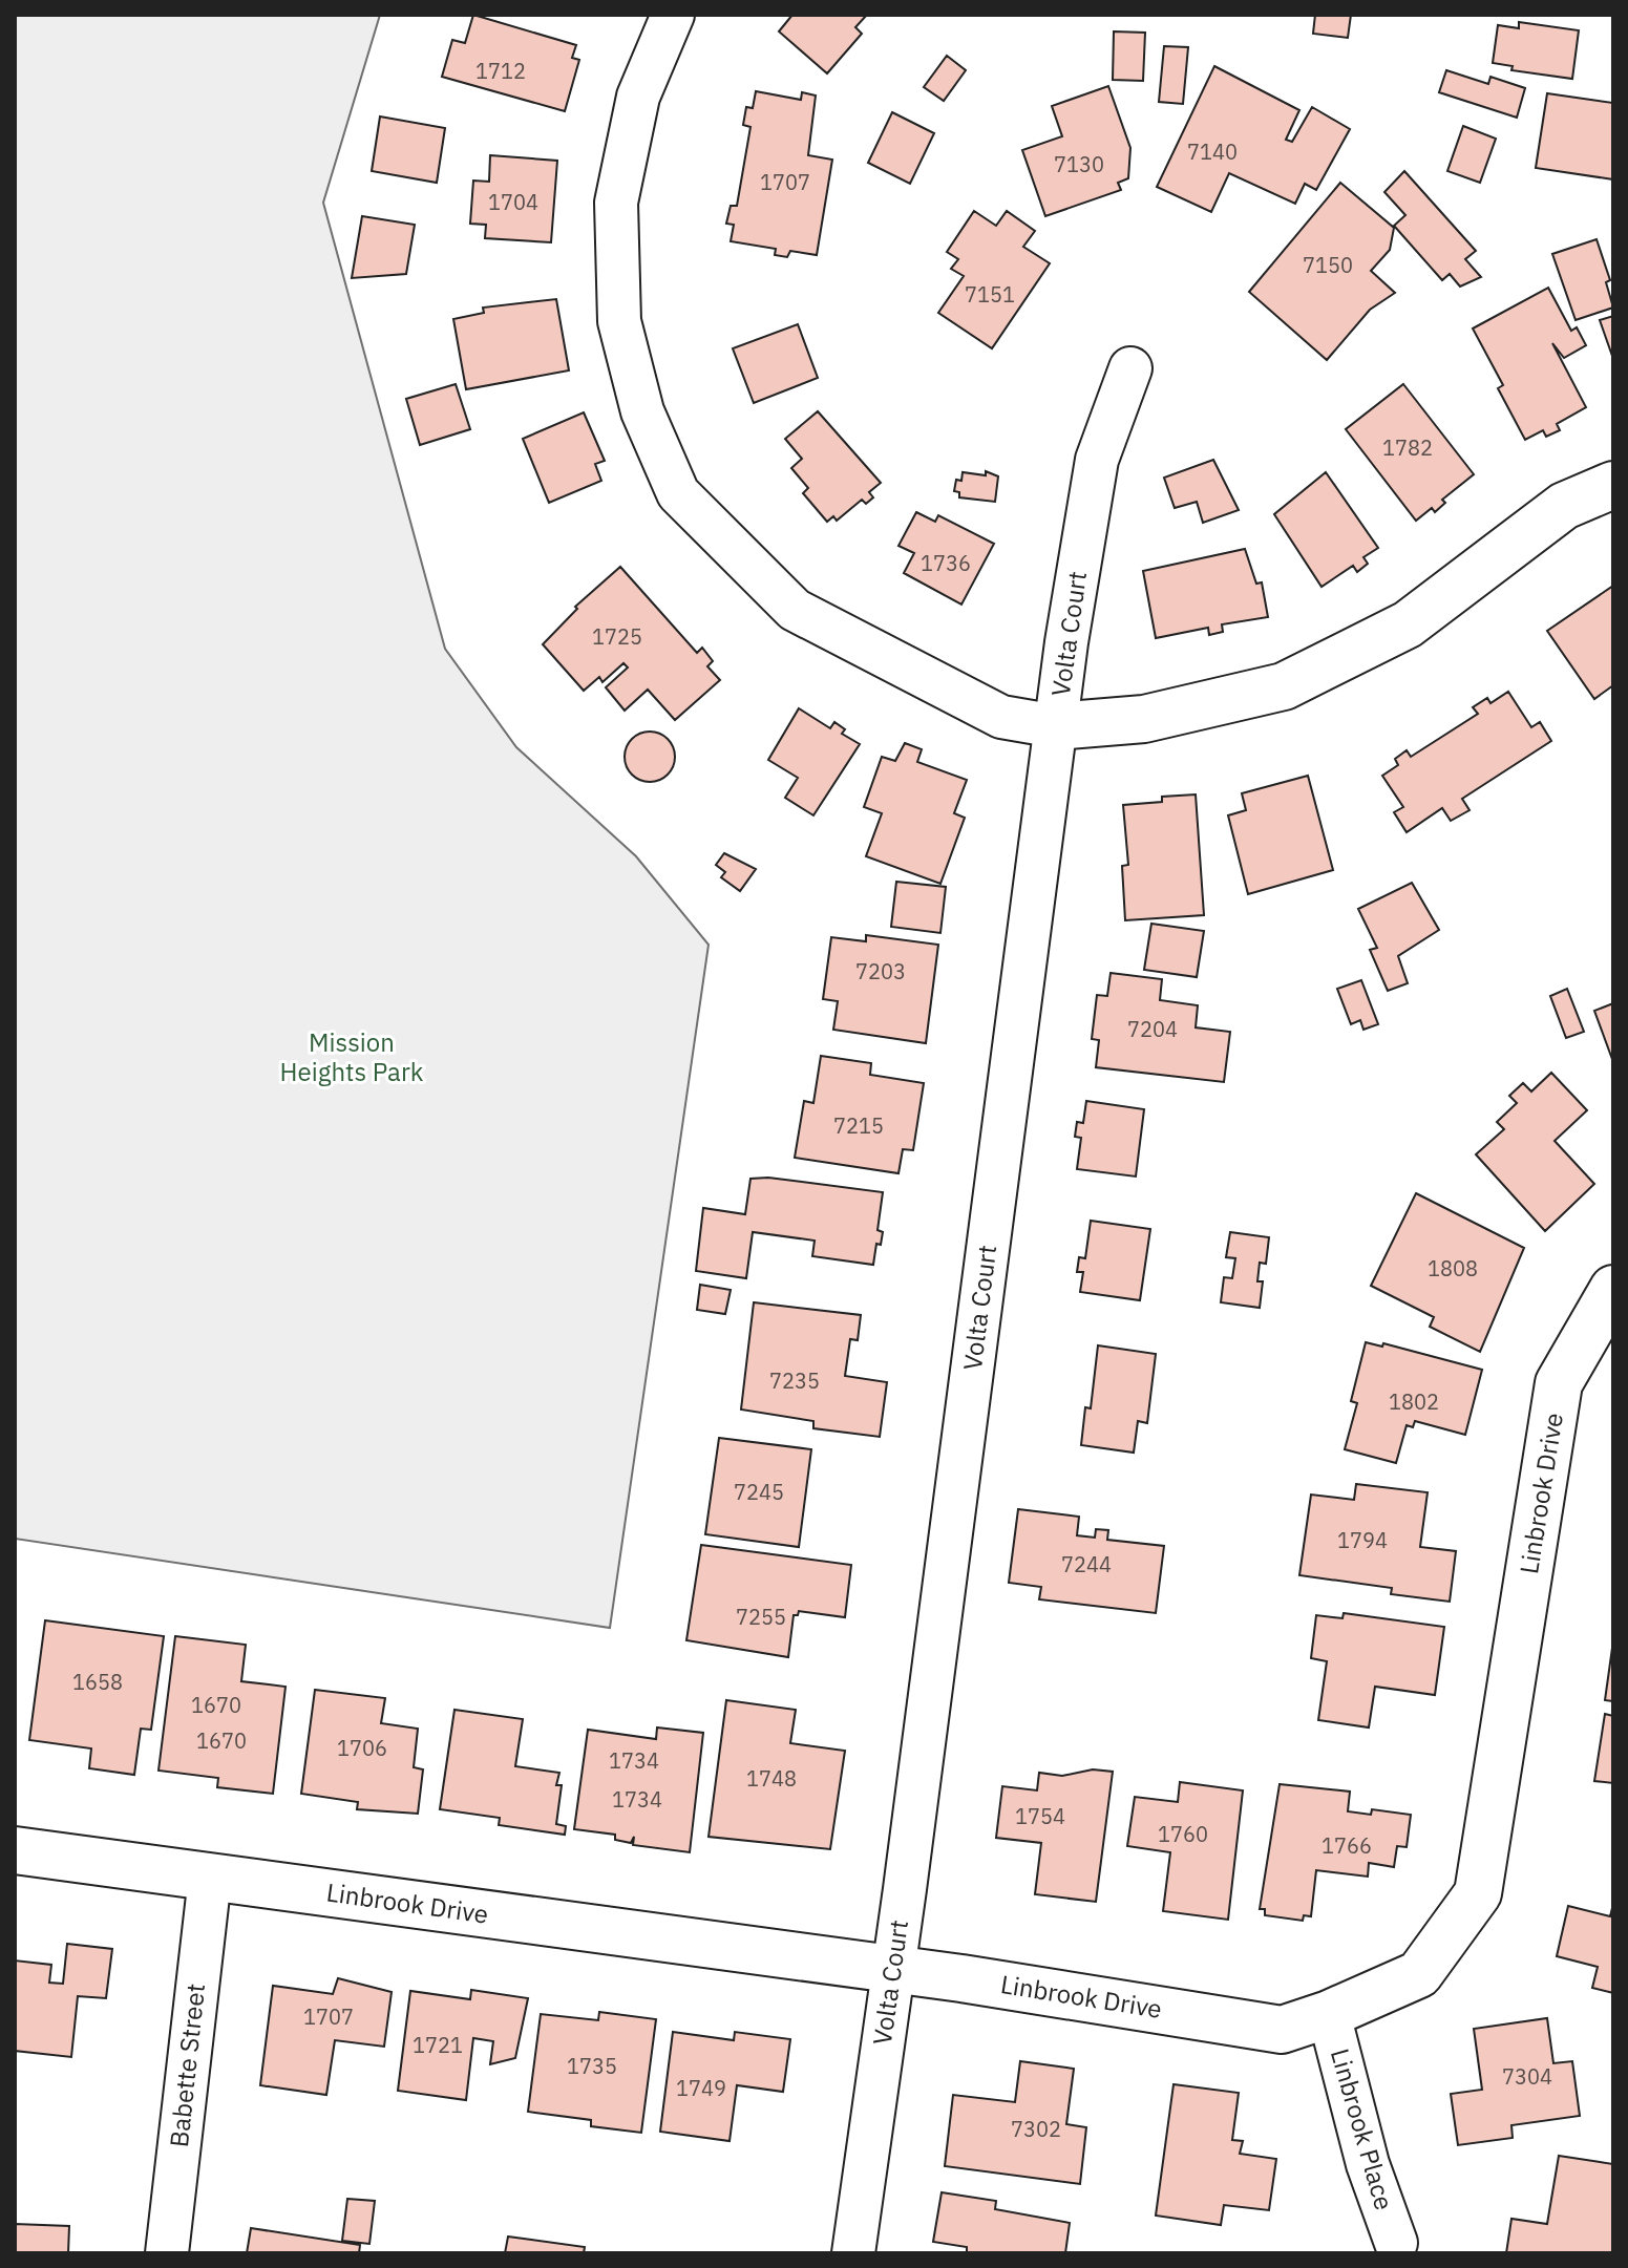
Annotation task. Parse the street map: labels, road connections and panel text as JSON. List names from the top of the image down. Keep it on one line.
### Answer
{"streets":{"street":["Volta Court","Linbrook Drive","Babette Street","Linbrook Place"]},"crossings":[["Volta Court","Linbrook Drive"],["Linbrook Drive","Babette Street"],["Linbrook Drive","Linbrook Place"]],"parks":["Mission Heights Park"],"house_numbers":["1712","7140","7130","1707","1704","7150","7151","1782","1736","1725","7203","7204","7215","1808","7235","1802","7245","1794","7244","7255","1658","1670","1670","1706","1734","1748","1734","1754","1760","1766","1707","1721","1735","7304","1749","7302"]}
